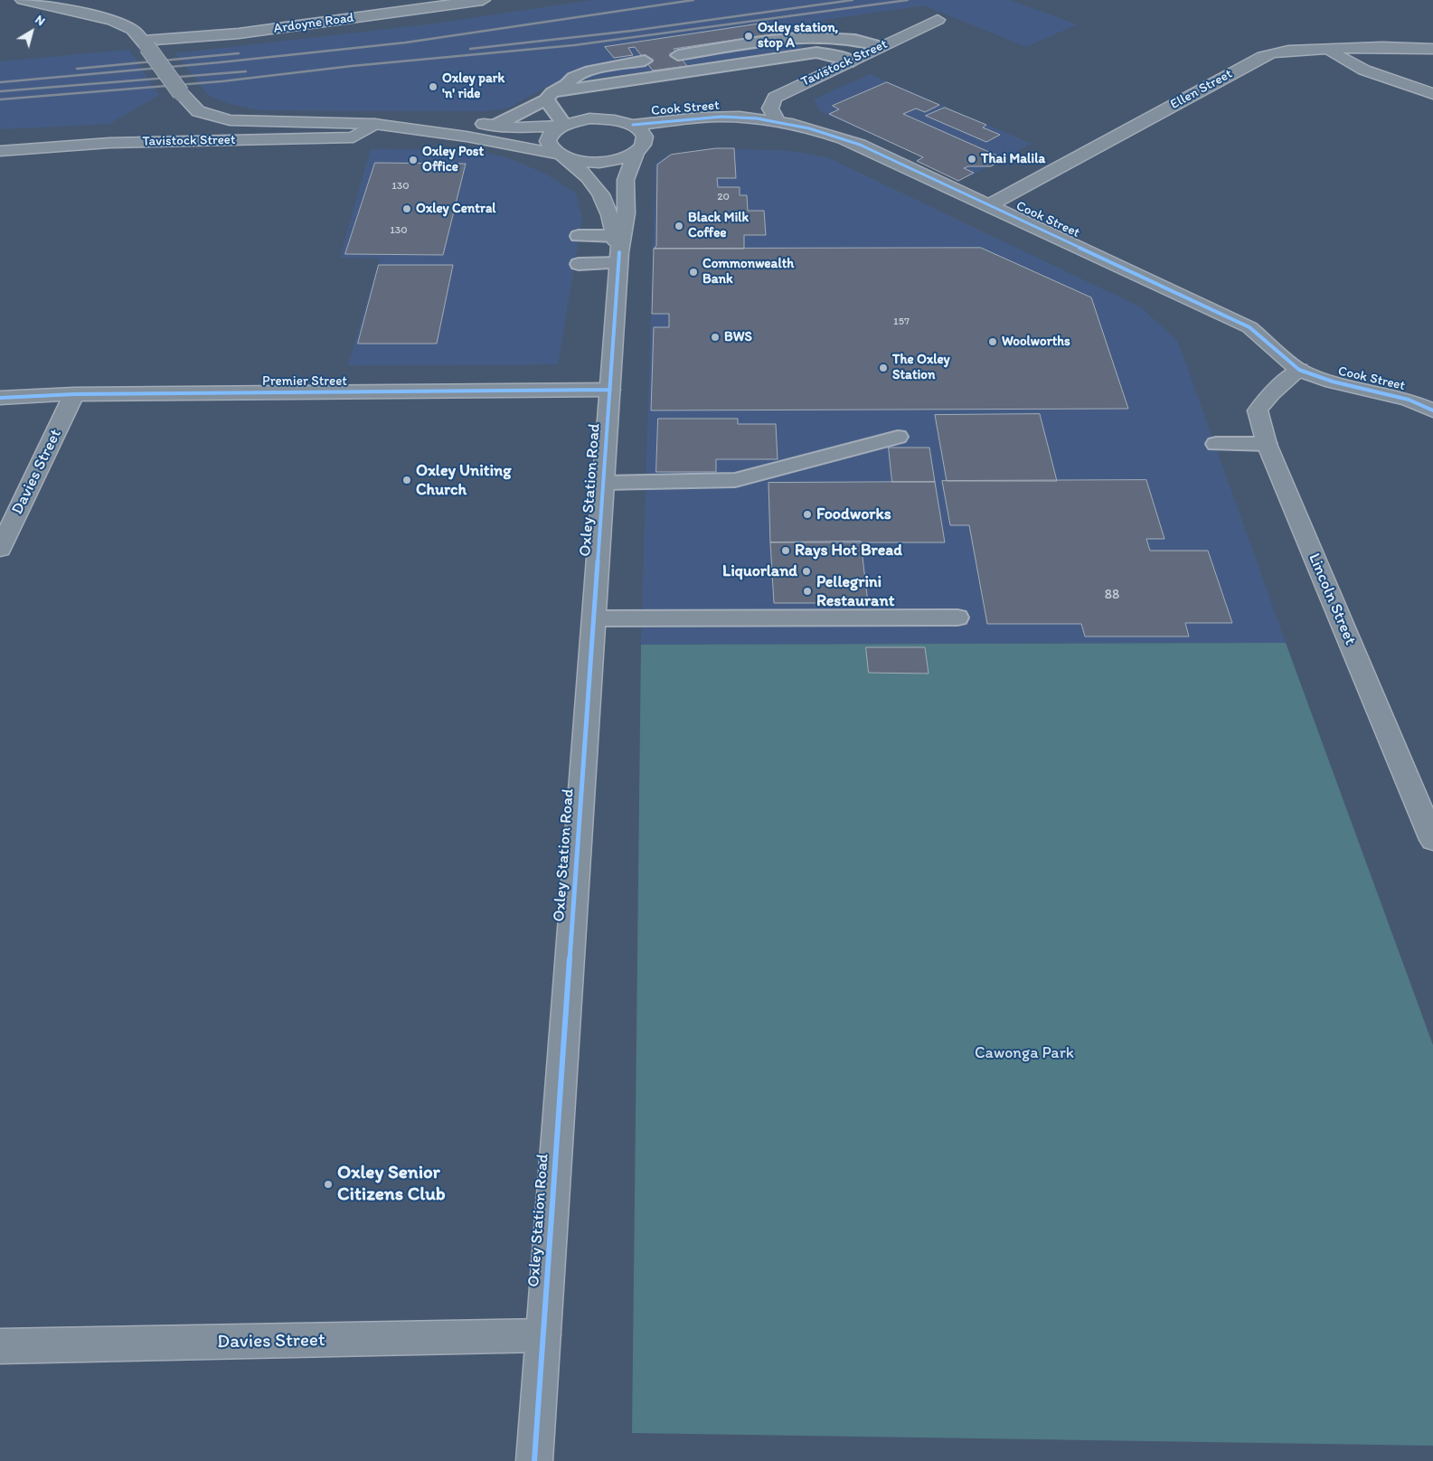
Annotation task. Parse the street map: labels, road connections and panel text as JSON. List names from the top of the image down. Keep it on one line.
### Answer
{"streets":{"street":["Ardoyne Road","Tavistock Street","Ellen Street","Cook Street","Premier Street","Davies Street","Oxley Station Road","Lincoln Street"]},"crossings":[["Tavistock Street","Cook Street"],["Ellen Street","Cook Street"],["Cook Street","Oxley Station Road"],["Cook Street","Lincoln Street"],["Premier Street","Davies Street"],["Premier Street","Oxley Station Road"],["Davies Street","Oxley Station Road"]],"parks":["Cawonga Park"],"places":["Oxley station, stop A","Oxley park 'n' ride","Thai Malila","Oxley Post Office","Oxley Central","Black Milk Coffee","Commonwealth Bank","BWS","Woolworths","The Oxley Station","Oxley Uniting Church","Foodworks","Rays Hot Bread","Liquorland","Pellegrini Restaurant","Oxley Senior Citizens Club"],"house_numbers":["130","20","130","157","88"],"north":"top right"}
